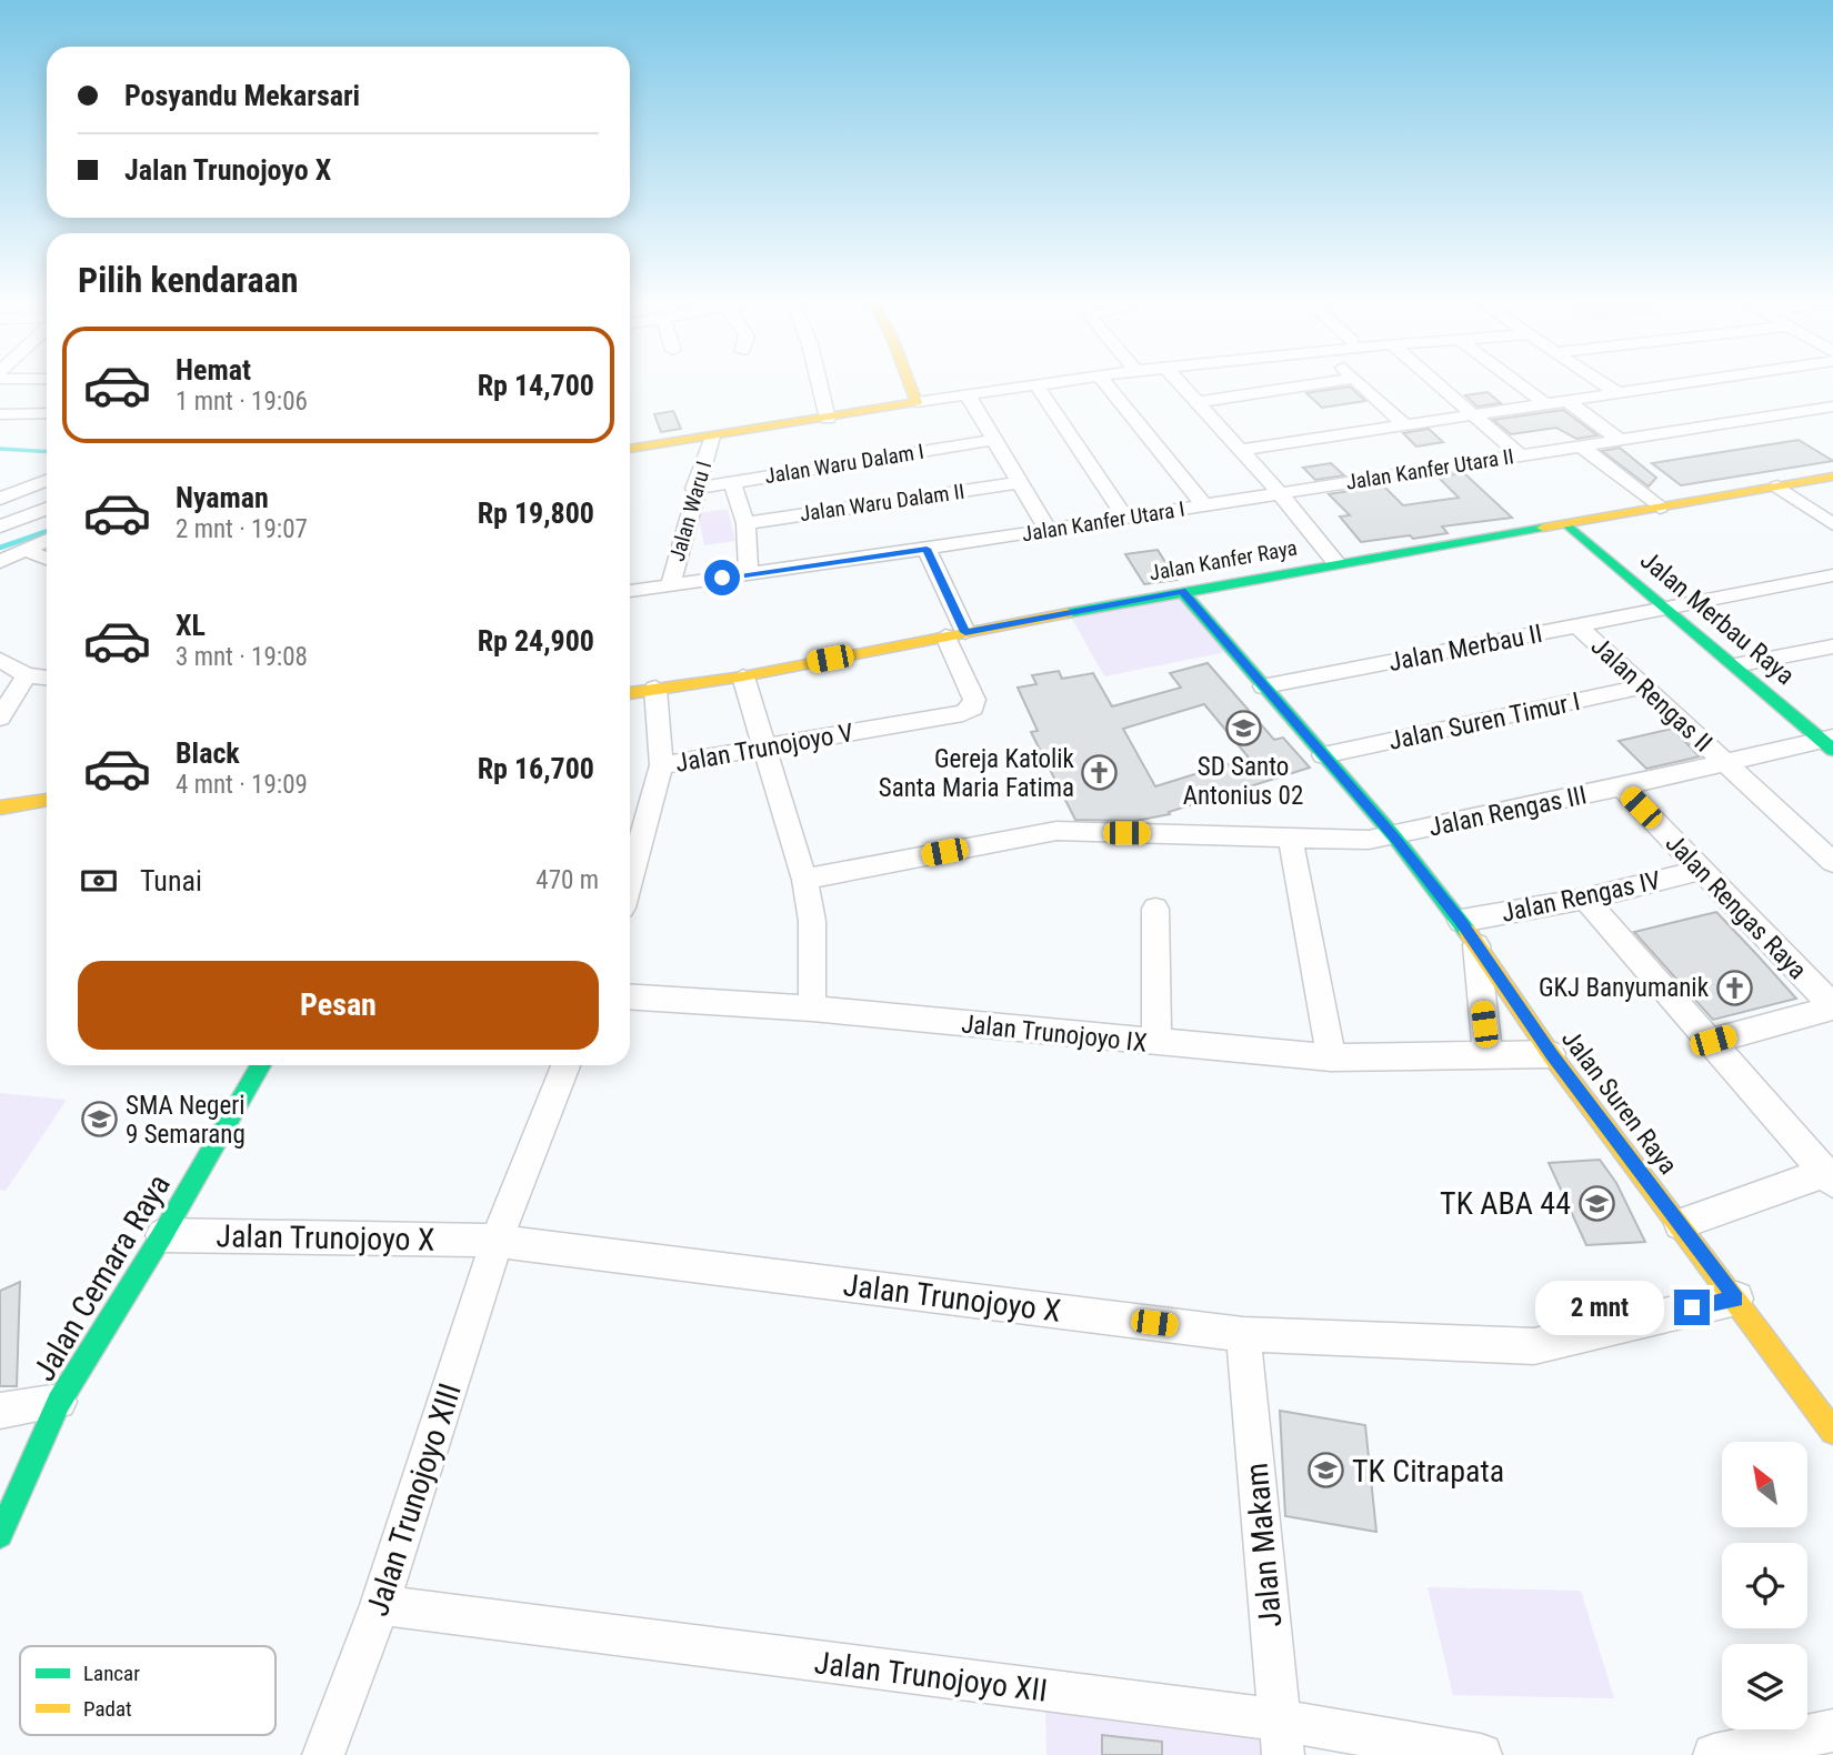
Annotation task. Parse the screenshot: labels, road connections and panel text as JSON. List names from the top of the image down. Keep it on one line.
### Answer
{"streets":{"street":["Jalan Waru Dalam I","Jalan Kanfer Utara II","Jalan Waru Dalam II","Jalan Waru I","Jalan Kanfer Utara I","Jalan Kanfer Raya","Jalan Merbau Raya","Jalan Merbau II","Jalan Rengas II","Jalan Suren Timur I","Jalan Trunojoyo V","Jalan Rengas III","Jalan Rengas IV","Jalan Rengas Raya","Jalan Trunojoyo IX","Jalan Suren Raya","Jalan Trunojoyo X","Jalan Cemara Raya","Jalan Trunojoyo XIII","Jalan Makam","Jalan Trunojoyo XII"]},"crossings":[["Jalan Waru Dalam I","Jalan Waru I"],["Jalan Kanfer Utara II","Jalan Kanfer Utara I"],["Jalan Waru Dalam II","Jalan Waru I"],["Jalan Waru I","Jalan Kanfer Utara I"],["Jalan Kanfer Raya","Jalan Merbau Raya"],["Jalan Kanfer Raya","Jalan Trunojoyo V"],["Jalan Kanfer Raya","Jalan Suren Raya"],["Jalan Merbau Raya","Jalan Merbau II"],["Jalan Merbau II","Jalan Rengas II"],["Jalan Merbau II","Jalan Suren Raya"],["Jalan Rengas II","Jalan Suren Timur I"],["Jalan Suren Timur I","Jalan Suren Raya"],["Jalan Rengas III","Jalan Rengas Raya"],["Jalan Rengas III","Jalan Suren Raya"],["Jalan Rengas IV","Jalan Rengas Raya"],["Jalan Rengas IV","Jalan Suren Raya"],["Jalan Trunojoyo IX","Jalan Suren Raya"],["Jalan Suren Raya","Jalan Trunojoyo X"],["Jalan Trunojoyo X","Jalan Cemara Raya"],["Jalan Trunojoyo X","Jalan Trunojoyo XIII"],["Jalan Trunojoyo X","Jalan Makam"],["Jalan Trunojoyo XIII","Jalan Trunojoyo XII"],["Jalan Makam","Jalan Trunojoyo XII"]],"places":{"school or university":["SD Santo Antonius 02","SMA Negeri 9 Semarang","TK ABA 44","TK Citrapata"],"church":["Gereja Katolik Santa Maria Fatima","GKJ Banyumanik"]},"legend":["Lancar","Padat"],"north":"top left","page":{"banner":["Posyandu Mekarsari","Jalan Trunojoyo X"],"heading":"Pilih kendaraan","list":[{"name":"Hemat","note":"1 mnt · 19:06","value":"Rp 14,700"},{"name":"Nyaman","note":"2 mnt · 19:07","value":"Rp 19,800"},{"name":"XL","note":"3 mnt · 19:08","value":"Rp 24,900"},{"name":"Black","note":"4 mnt · 19:09","value":"Rp 16,700"}],"pay":["Tunai","470 m"],"buttons":"Pesan","bubble":"2 mnt"}}
